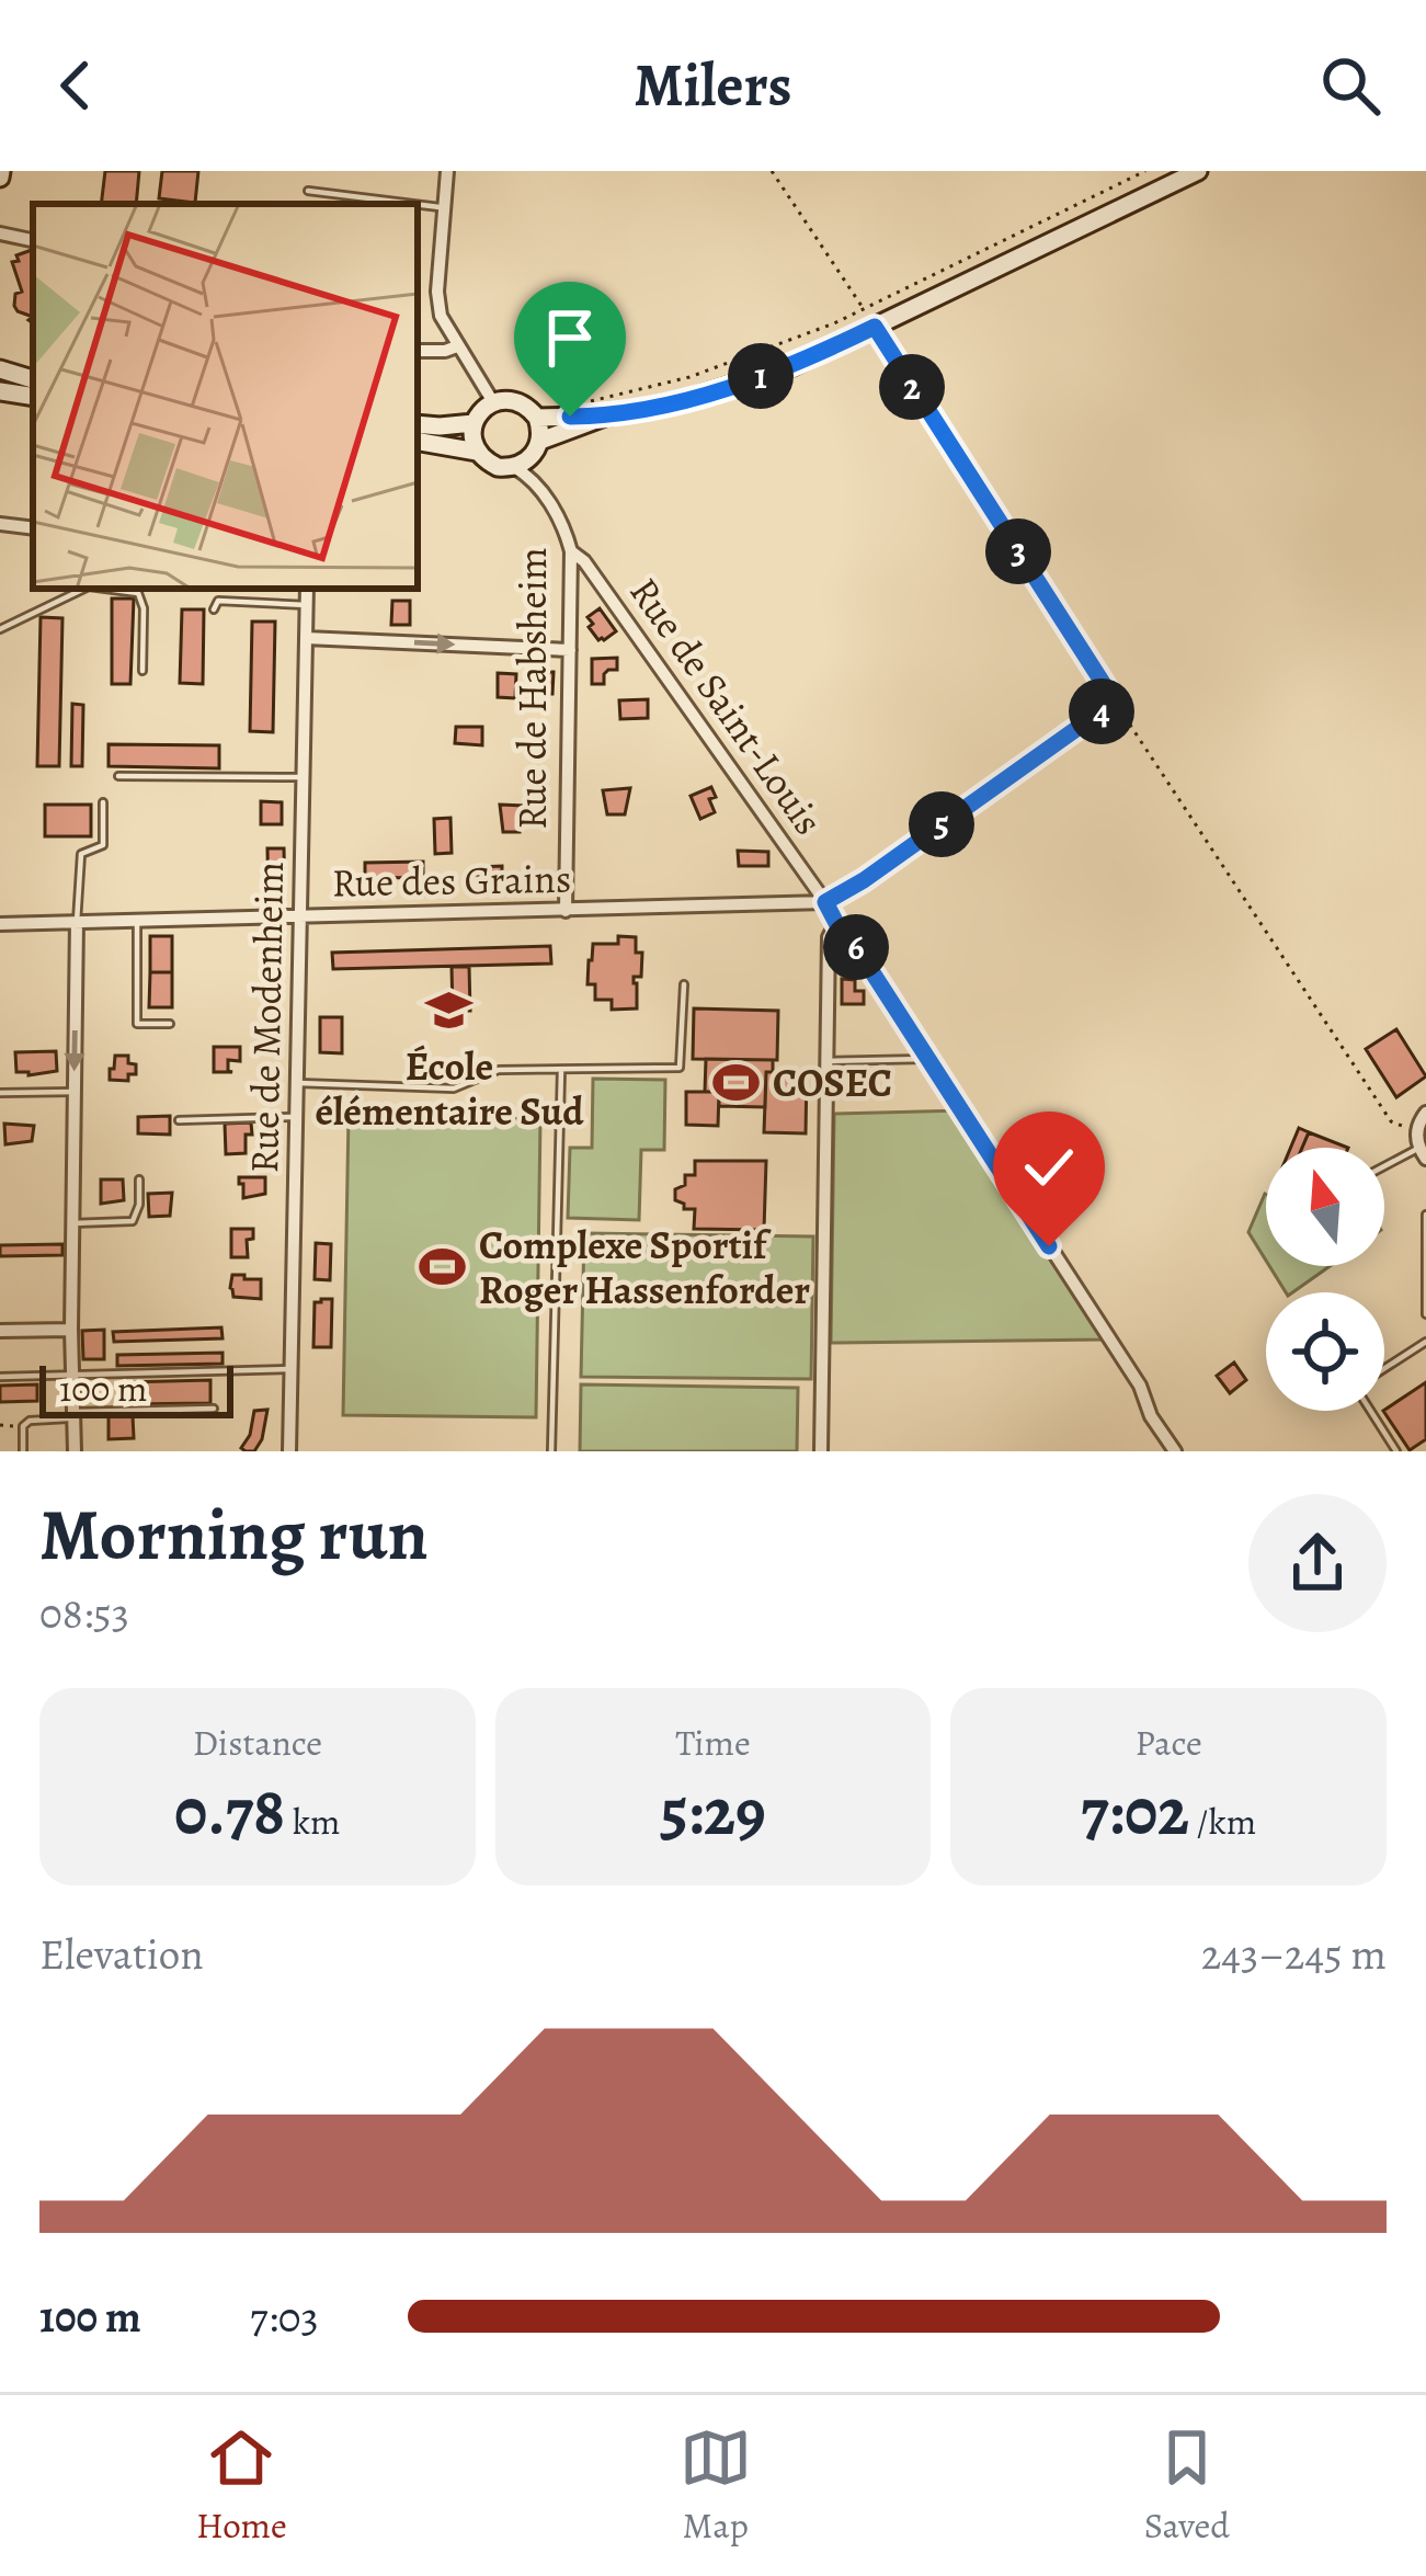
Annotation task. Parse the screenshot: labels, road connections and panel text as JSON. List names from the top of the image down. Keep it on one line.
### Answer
{"streets":{"street":["Rue de Habsheim","Rue de Saint-Louis","Rue des Grains","Rue de Modenheim"]},"crossings":[["Rue de Habsheim","Rue de Saint-Louis"],["Rue de Habsheim","Rue des Grains"],["Rue de Saint-Louis","Rue des Grains"],["Rue des Grains","Rue de Modenheim"]],"places":{"school or university":["École élémentaire Sud"],"sports":["COSEC","Complexe Sportif Roger Hassenforder"]},"scale_bar":"100 m","north":"top","page":{"header":"Milers","pins":["1","2","3","4","5","6"],"scale":"100 m","heading":["Morning run","08:53"],"stats":[["Distance","0.78 km"],["Time","5:29"],["Pace","7:02 /km"]],"chart":["Elevation","243–245 m"],"list":[{"name":"100 m","note":"7:03"}],"tabs":["Home","Map","Saved"]}}
